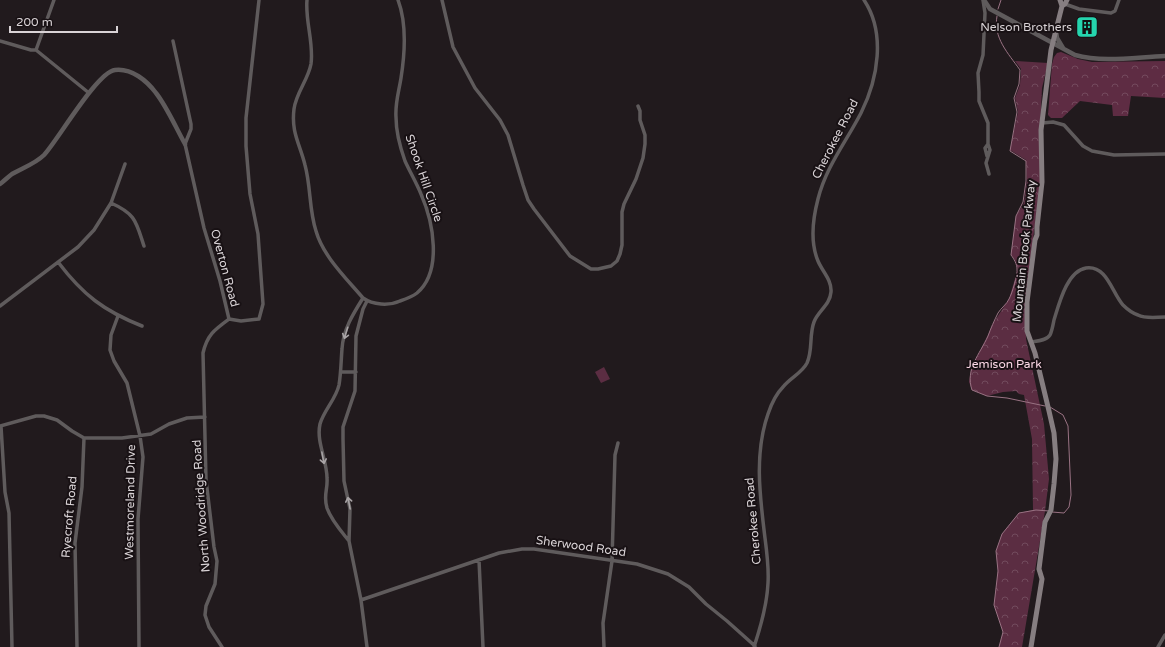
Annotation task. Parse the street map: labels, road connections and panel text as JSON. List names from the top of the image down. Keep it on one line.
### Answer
{"streets":{"main road":["Mountain Brook Parkway"],"street":["Cherokee Road","Shook Hill Circle","Overton Road","Westmoreland Drive","North Woodridge Road","Ryecroft Road","Sherwood Road"]},"crossings":[["Cherokee Road","Sherwood Road"],["Overton Road","North Woodridge Road"]],"parks":["Jemison Park"],"places":{"building":["Nelson Brothers"]},"scale_bar":"200 m"}
